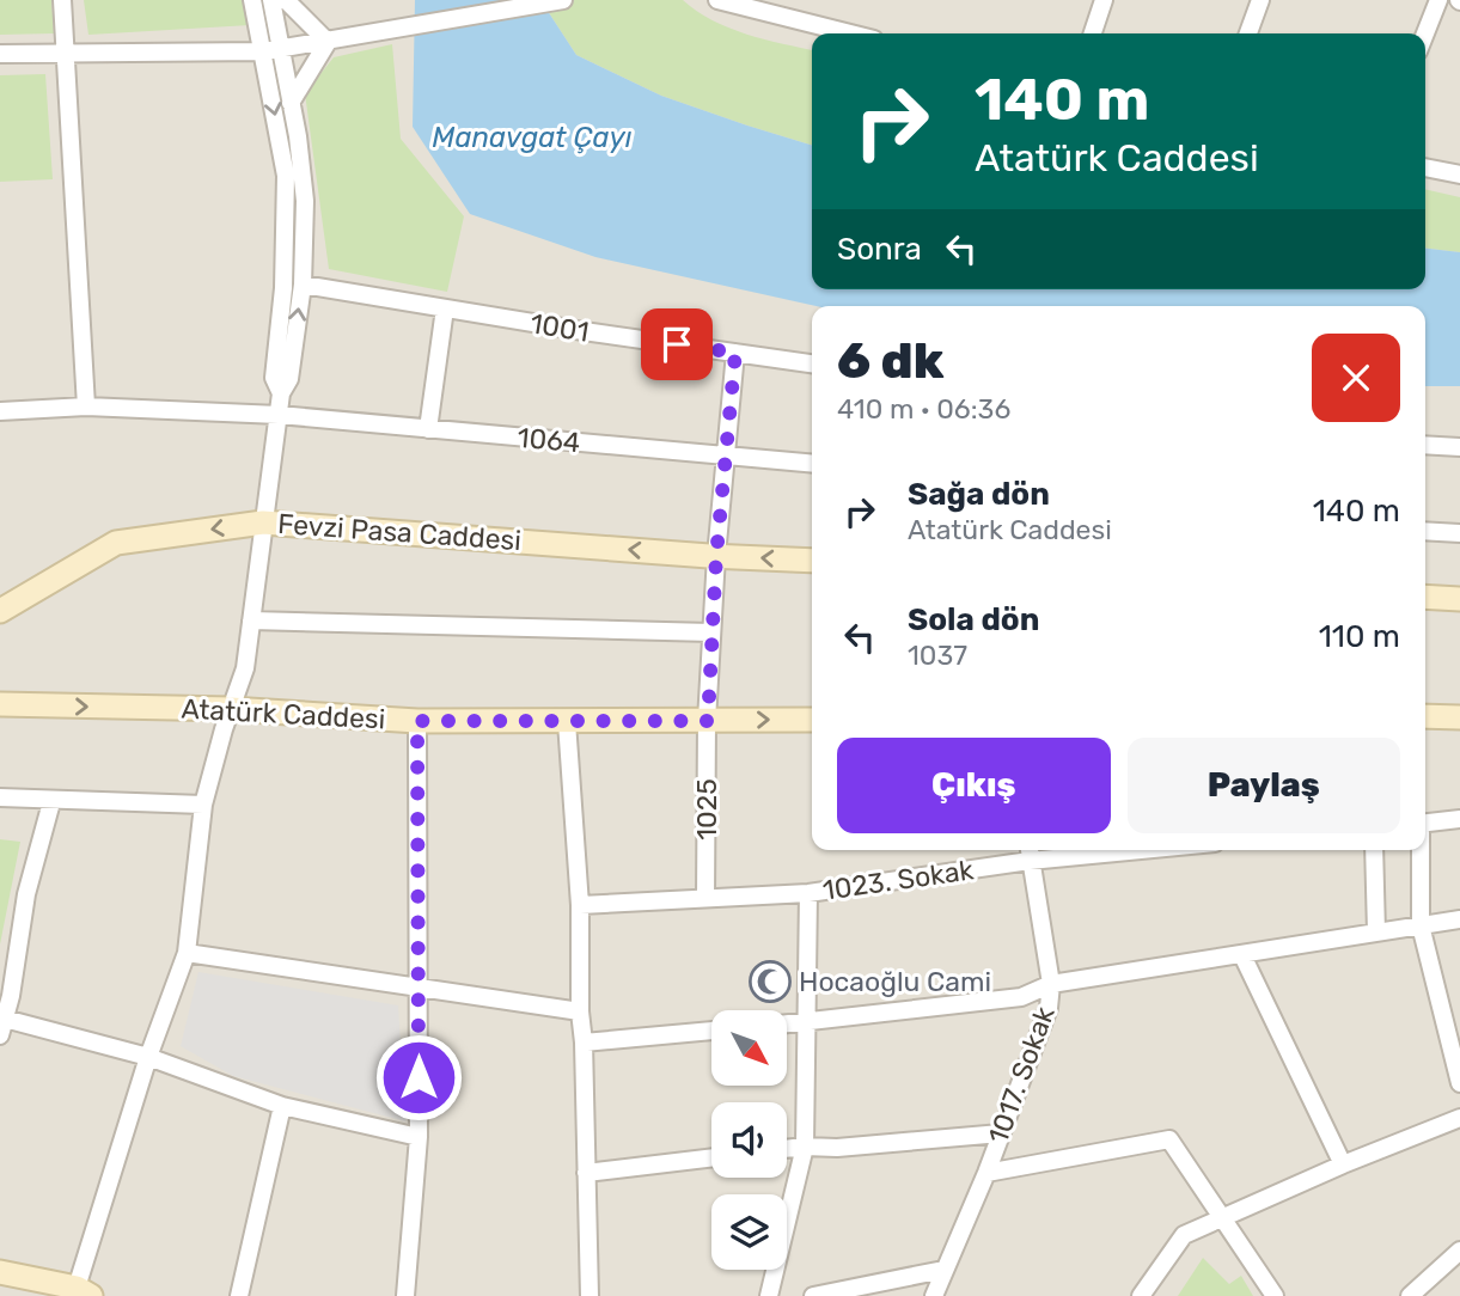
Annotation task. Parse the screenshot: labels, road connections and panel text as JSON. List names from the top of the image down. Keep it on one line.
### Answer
{"streets":{"street":["1001","1064","Fevzi Pasa Caddesi","Atatürk Caddesi","1025","1023. Sokak","1017. Sokak"]},"crossings":[["1001","1025"],["1064","1025"],["Fevzi Pasa Caddesi","1025"],["Atatürk Caddesi","1025"],["1025","1023. Sokak"],["1023. Sokak","1017. Sokak"]],"water":["Manavgat Çayı"],"places":{"mosque":["Hocaoğlu Cami"]},"north":"bottom right","page":{"turn":["140 m","Atatürk Caddesi"],"then":"Sonra","heading":["6 dk","410 m · 06:36"],"list":[{"name":"Sağa dön","note":"Atatürk Caddesi","value":"140 m"},{"name":"Sola dön","note":"1037","value":"110 m"}],"buttons":["Çıkış","Paylaş"]}}
